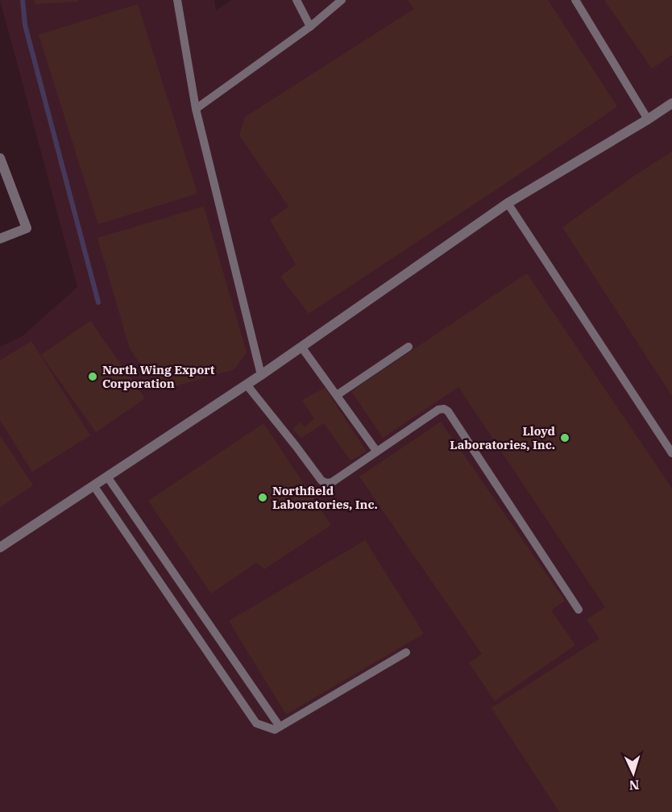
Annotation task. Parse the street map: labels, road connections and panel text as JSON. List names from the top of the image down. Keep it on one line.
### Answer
{"places":["North Wing Export Corporation","Lloyd Laboratories, Inc.","Northfield Laboratories, Inc."],"north":"bottom"}
